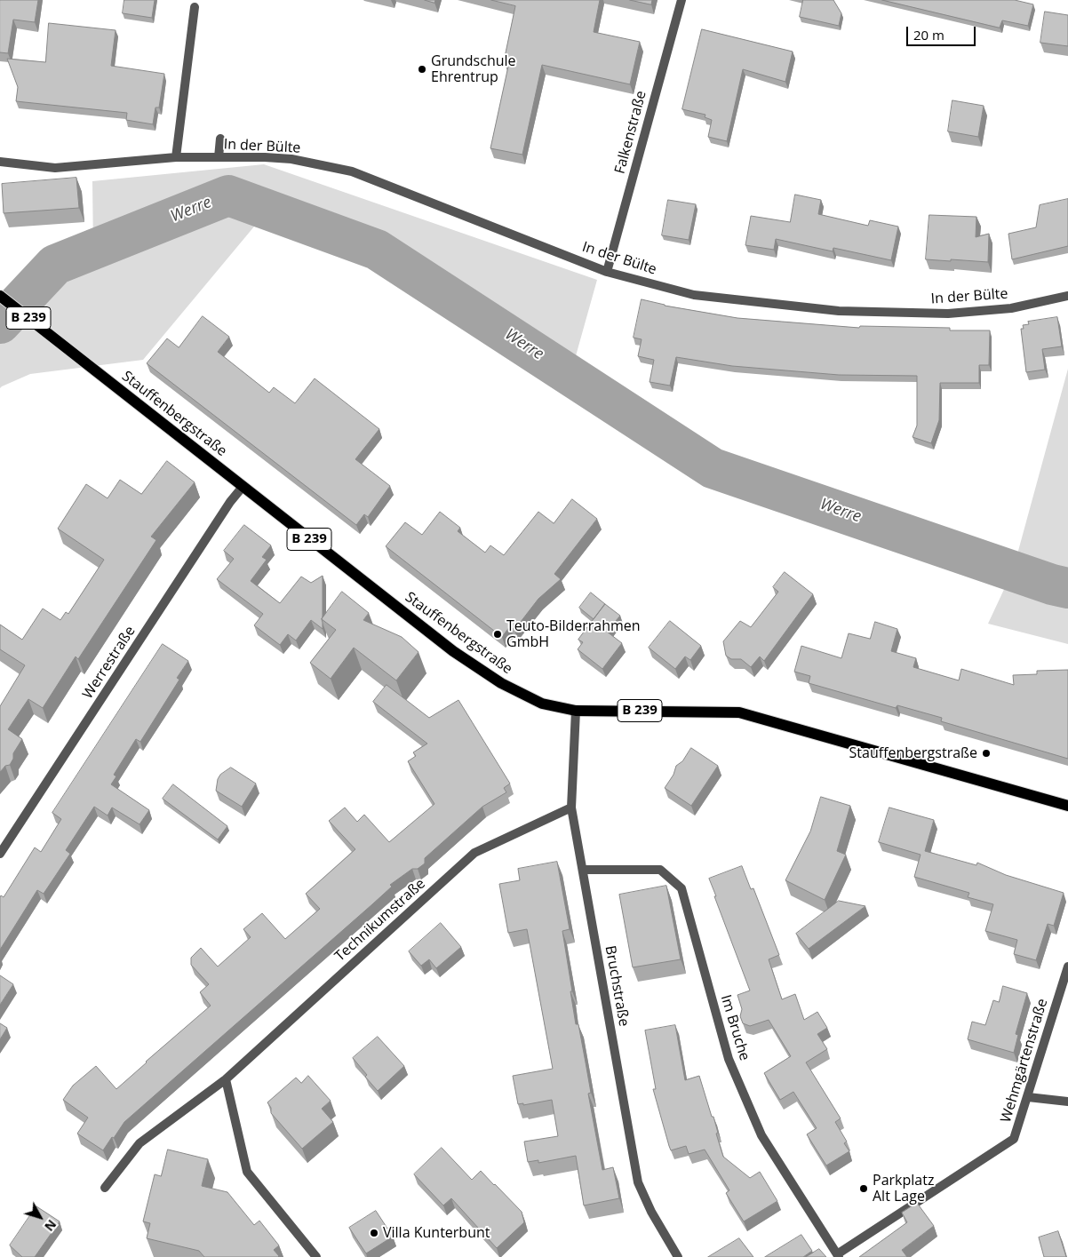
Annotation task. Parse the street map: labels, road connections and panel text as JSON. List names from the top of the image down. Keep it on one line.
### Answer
{"streets":{"main road":["B 239","Stauffenbergstraße"],"street":["Falkenstraße","In der Bülte","Werrestraße","Technikumstraße","Bruchstraße","Im Bruche","Wehmgärtenstraße"]},"crossings":[["Falkenstraße","In der Bülte"],["Stauffenbergstraße","Werrestraße"],["Stauffenbergstraße","Bruchstraße"],["Technikumstraße","Bruchstraße"],["Bruchstraße","Im Bruche"],["Im Bruche","Wehmgärtenstraße"]],"water":["Werre"],"places":["Grundschule Ehrentrup","Teuto-Bilderrahmen GmbH","Stauffenbergstraße","Parkplatz Alt Lage","Villa Kunterbunt"],"scale_bar":"20 m","north":"bottom right"}
